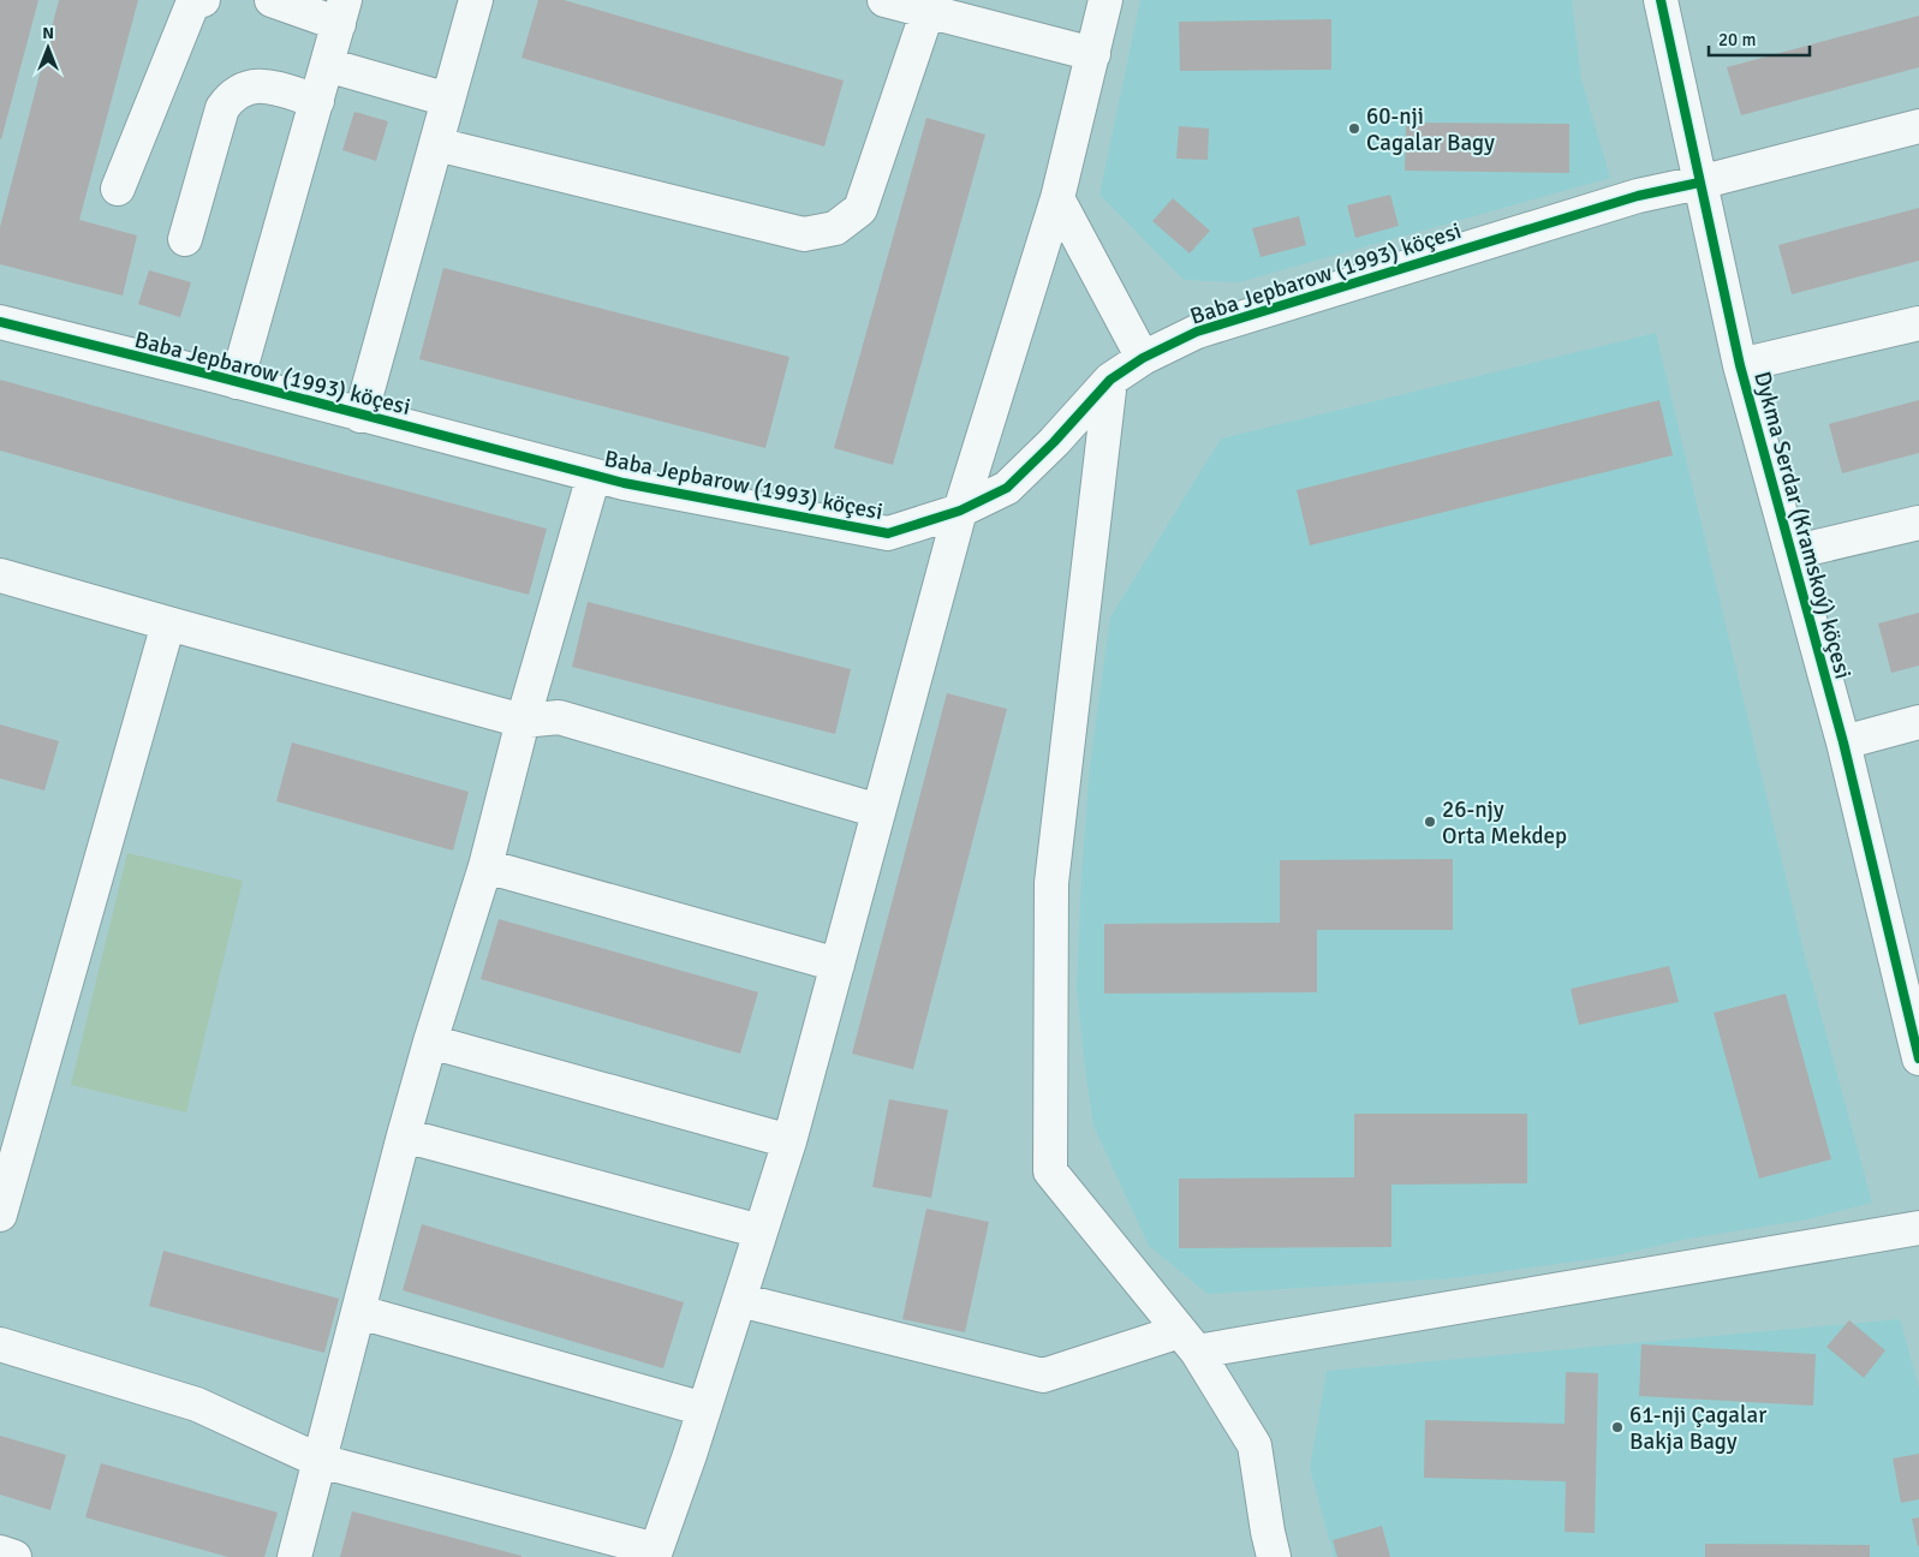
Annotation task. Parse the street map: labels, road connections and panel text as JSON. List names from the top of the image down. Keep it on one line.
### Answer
{"streets":{"street":["Baba Jepbarow (1993) köçesi","Dykma Serdar (Kramskoý) köçesi"]},"crossings":[["Baba Jepbarow (1993) köçesi","Dykma Serdar (Kramskoý) köçesi"]],"places":["60-nji Cagalar Bagy","26-njy Orta Mekdep","61-nji Çagalar Bakja Bagy"],"scale_bar":"20 m","north":"top"}
